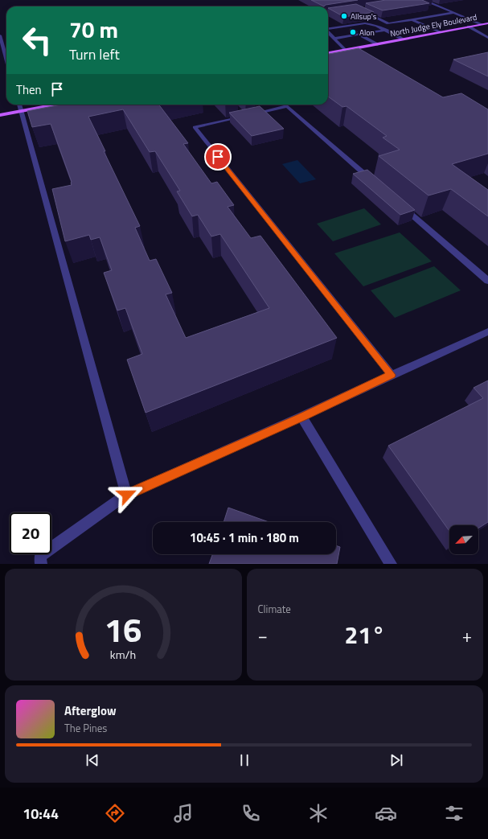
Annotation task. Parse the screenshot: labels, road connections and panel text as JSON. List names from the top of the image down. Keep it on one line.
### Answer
{"streets":{"main road":["North Judge Ely Boulevard"]},"places":["Allsup's","Alon"],"north":"bottom left","page":{"turn":["70 m","Turn left"],"then":"Then","limit":"20","trip":"10:45 · 1 min · 180 m","tile":"Climate","heat":["−","21°","+"],"song":["Afterglow","The Pines"],"tabs":"10:44","gauge":["16","km/h"]}}
